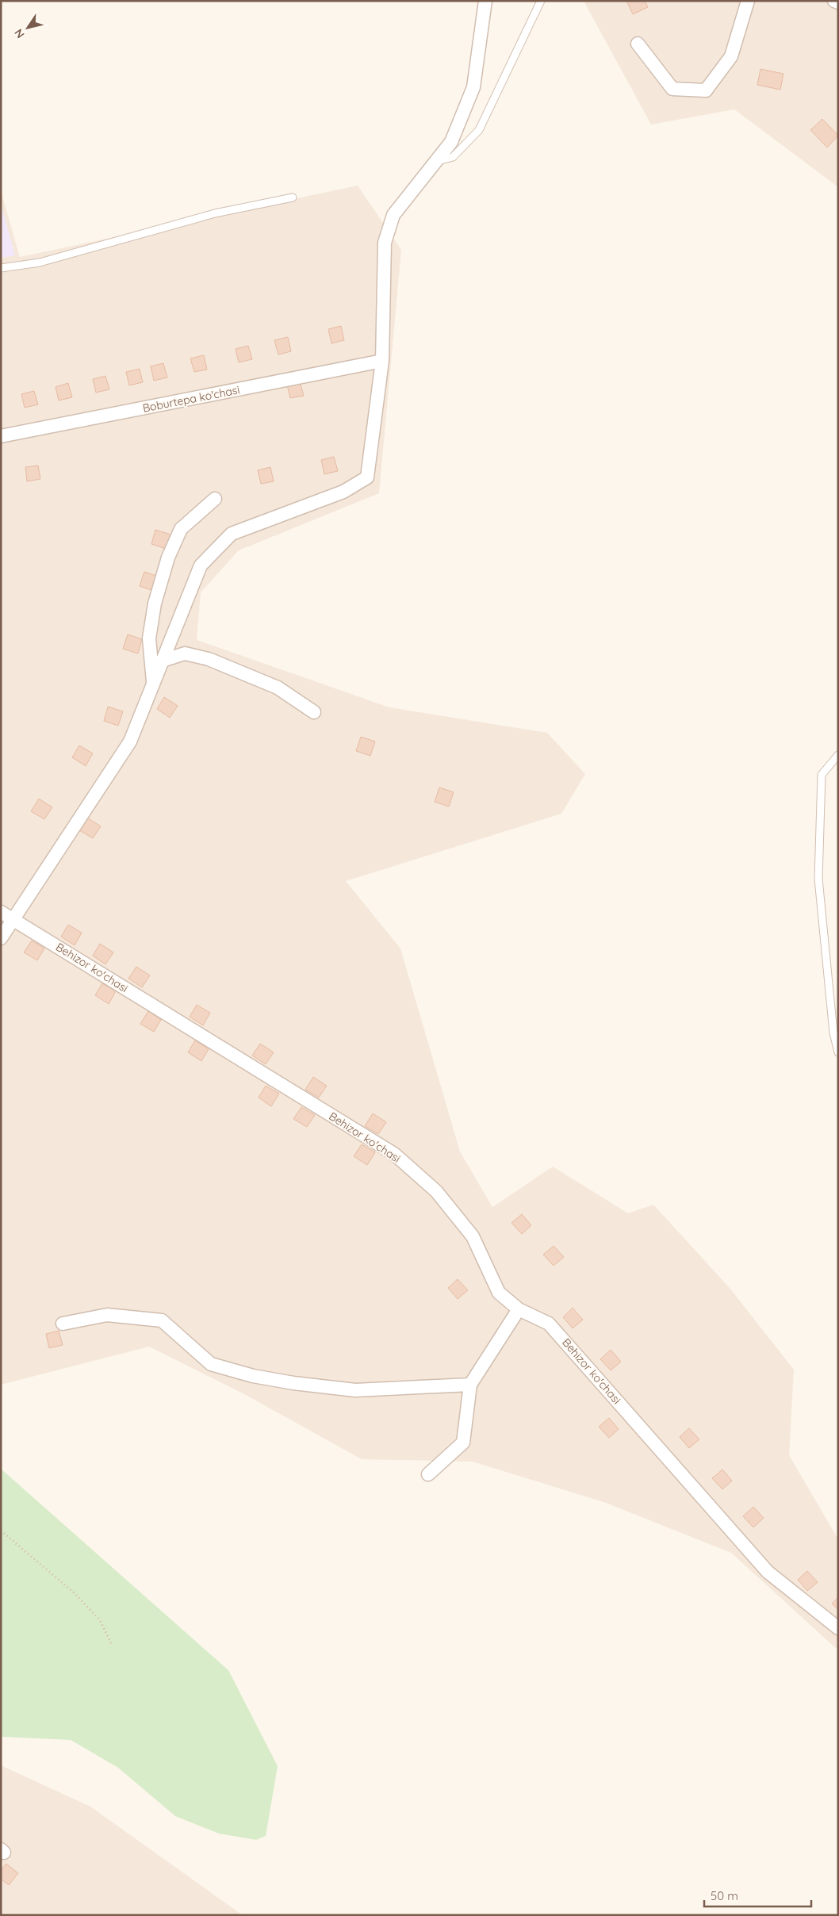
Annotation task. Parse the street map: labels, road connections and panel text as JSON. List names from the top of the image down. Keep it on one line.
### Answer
{"streets":{"street":["Boburtepa ko'chasi","Behizor ko'chasi"]},"scale_bar":"50 m","north":"bottom left"}
